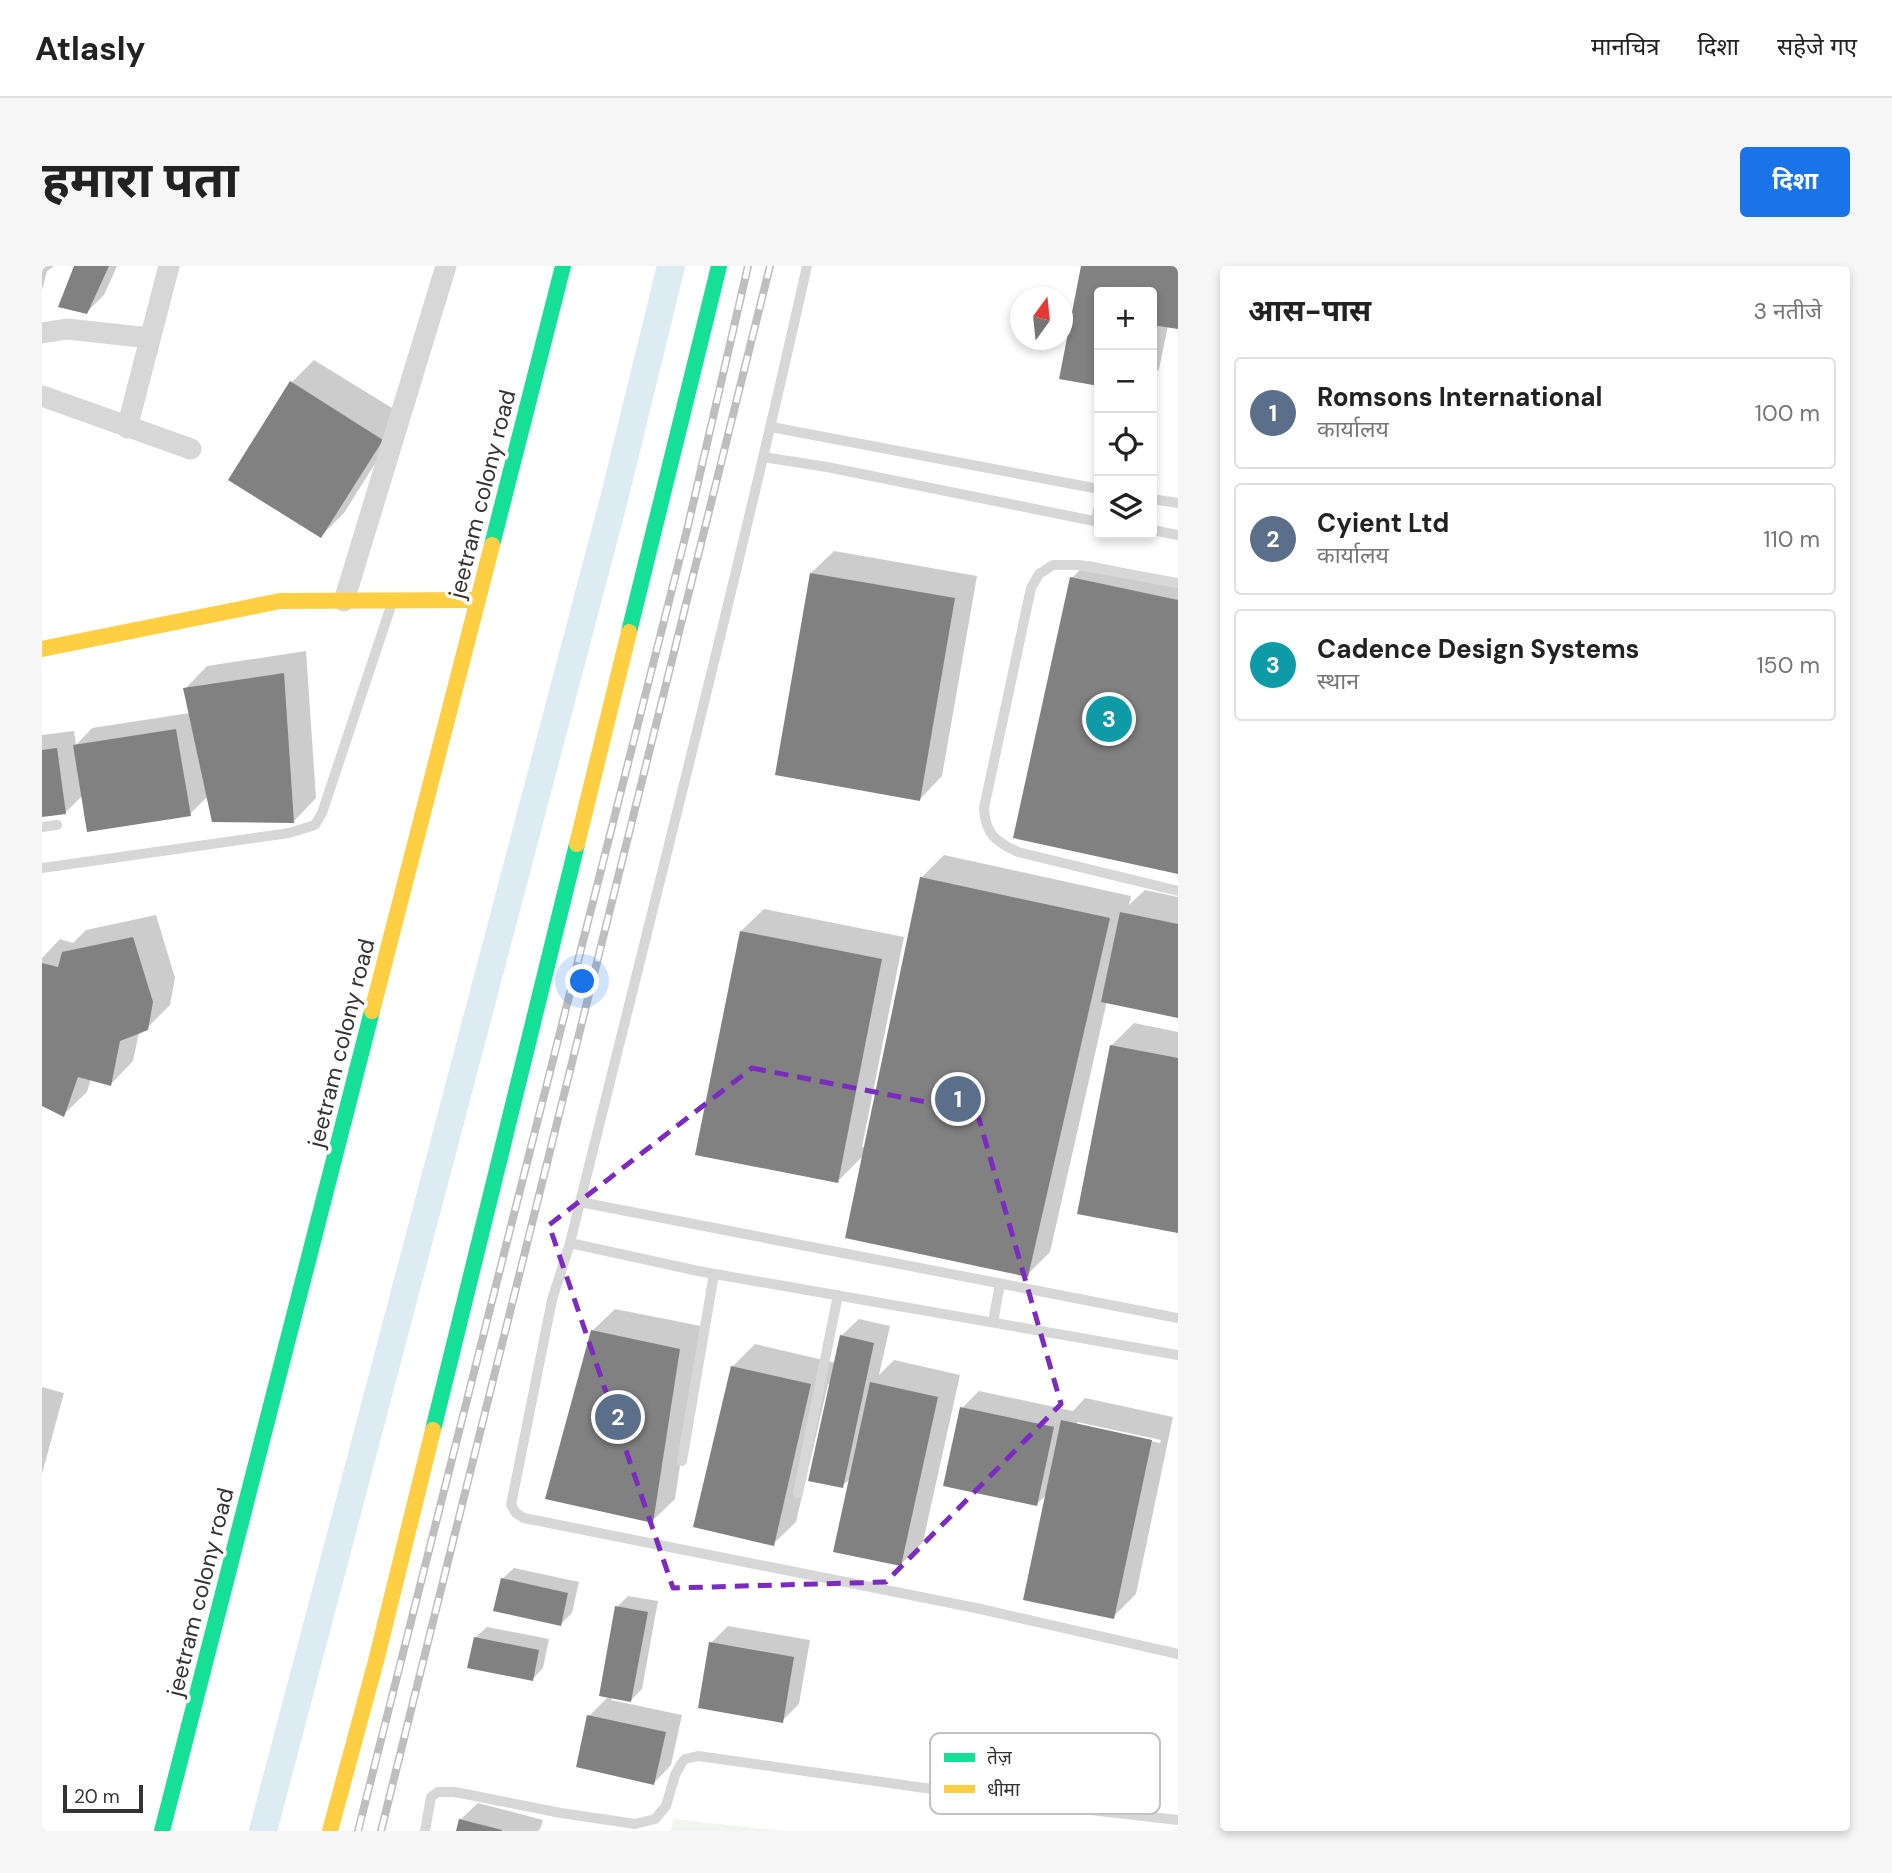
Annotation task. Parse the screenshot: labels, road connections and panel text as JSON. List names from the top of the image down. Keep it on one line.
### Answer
{"streets":{"street":["jeetram colony road"]},"legend":["तेज़","धीमा"],"scale_bar":"20 m","north":"top","page":{"header":"Atlasly","nav":["मानचित्र","दिशा","सहेजे गए"],"buttons":"दिशा","title":"हमारा पता","heading":["आस-पास","3 नतीजे"],"map_buttons":["+","−"],"list":[{"mark":"1","name":"Romsons International","note":"कार्यालय","value":"100 m"},{"mark":"2","name":"Cyient Ltd","note":"कार्यालय","value":"110 m"},{"mark":"3","name":"Cadence Design Systems","note":"स्थान","value":"150 m"}],"pins":["3","1","2"],"scale":"20 m"}}
